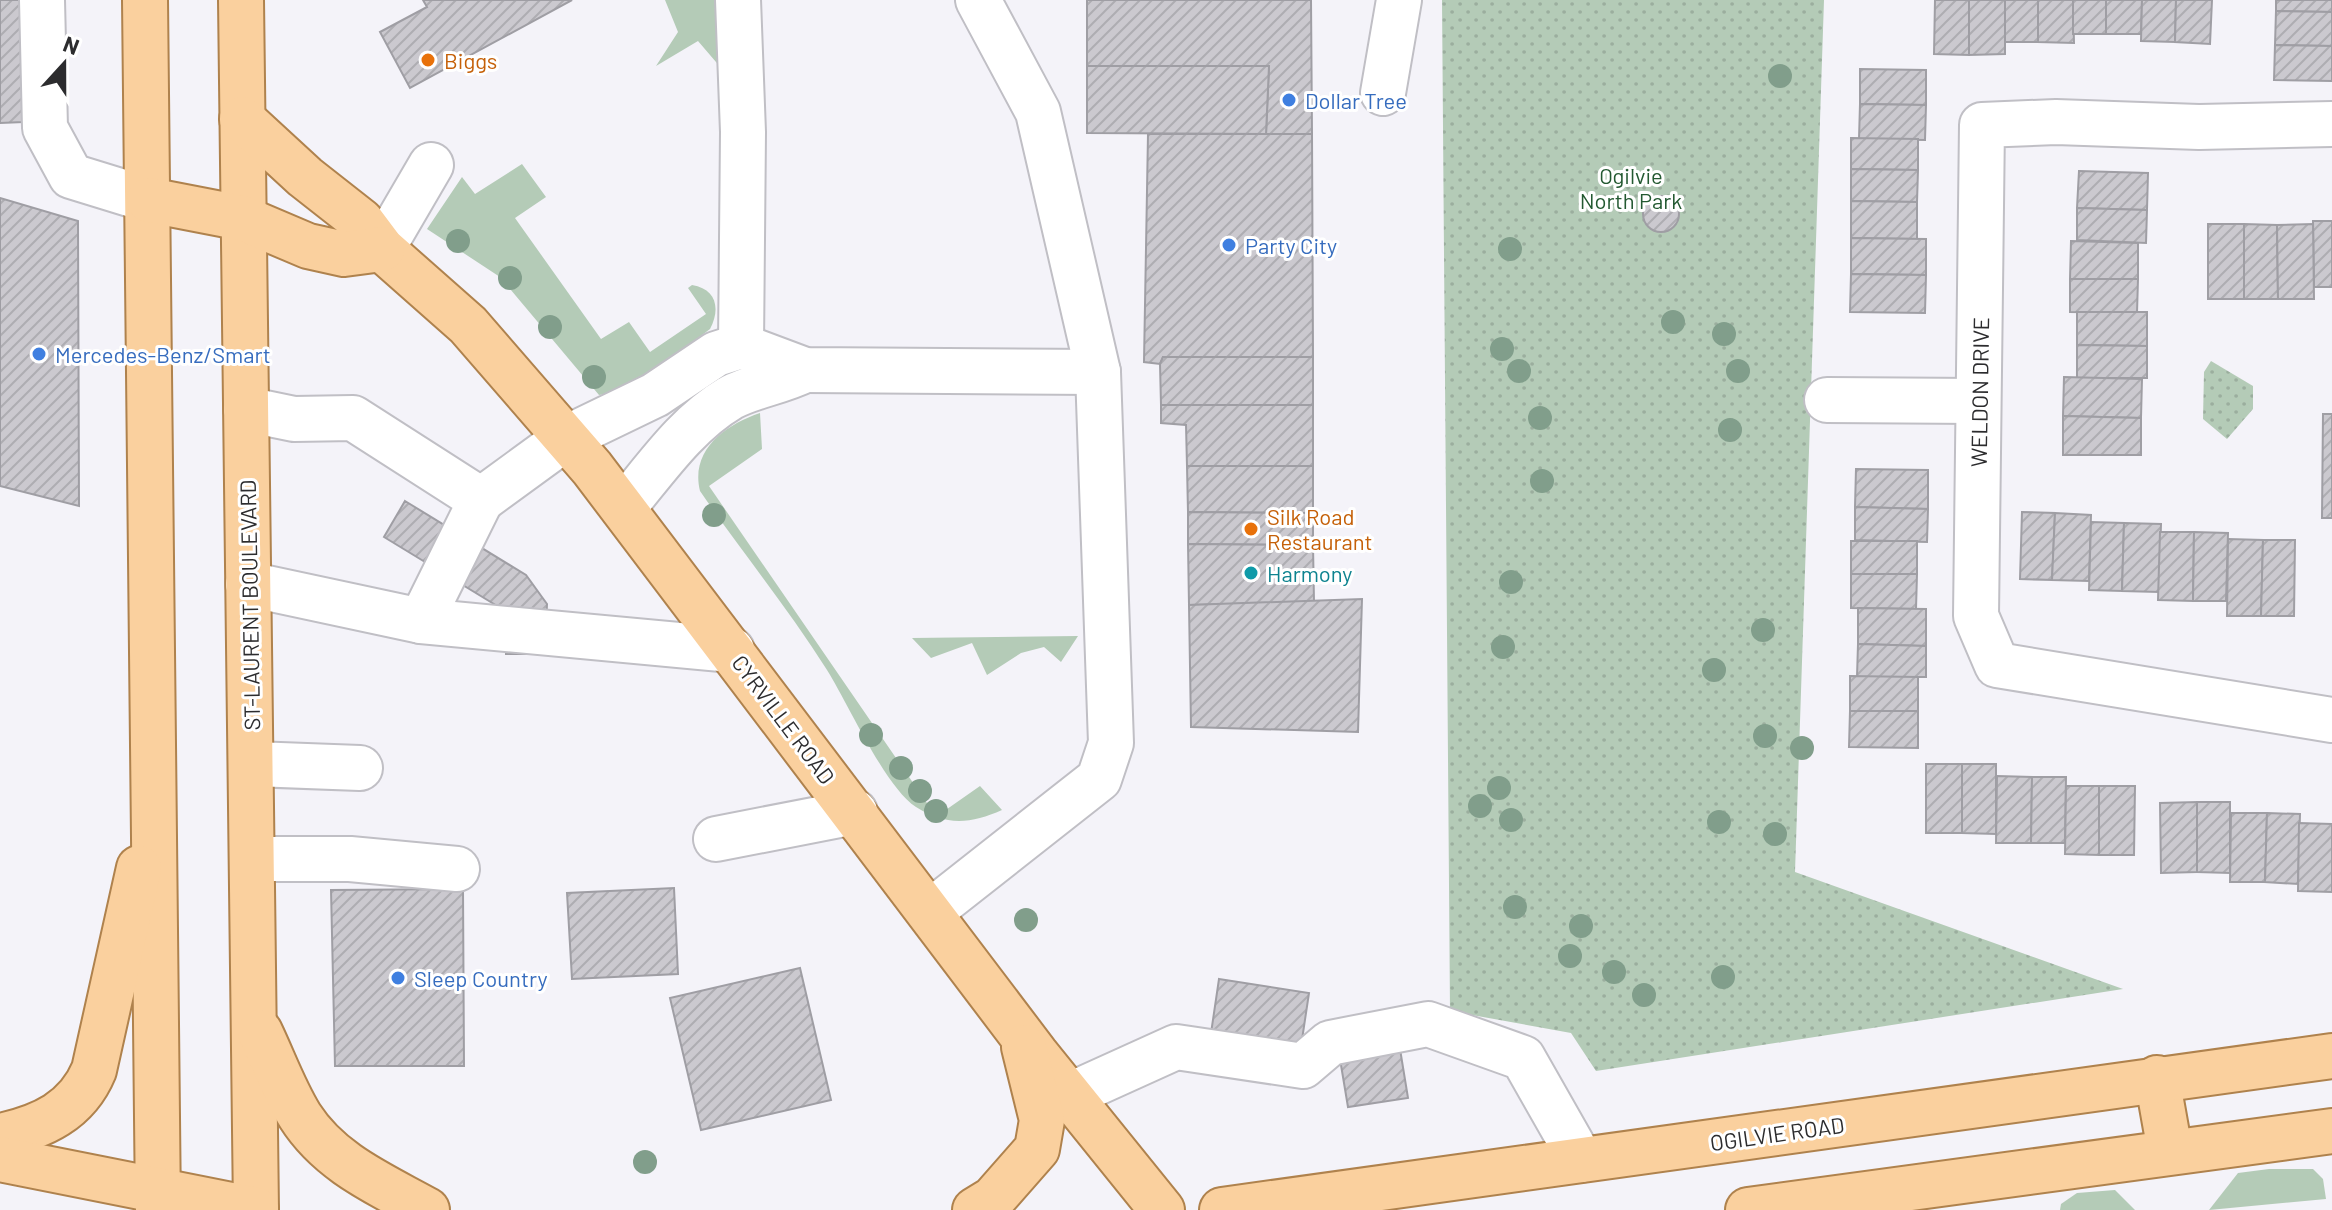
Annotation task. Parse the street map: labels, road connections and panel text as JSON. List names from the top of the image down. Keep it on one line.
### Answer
{"streets":{"main road":["ST-LAURENT BOULEVARD","CYRVILLE ROAD","OGILVIE ROAD"],"street":["WELDON DRIVE"]},"crossings":[["ST-LAURENT BOULEVARD","CYRVILLE ROAD"]],"parks":["Ogilvie North Park"],"places":["Biggs","Dollar Tree","Party City","Mercedes-Benz/Smart","Silk Road Restaurant","Harmony","Sleep Country"],"north":"top"}
